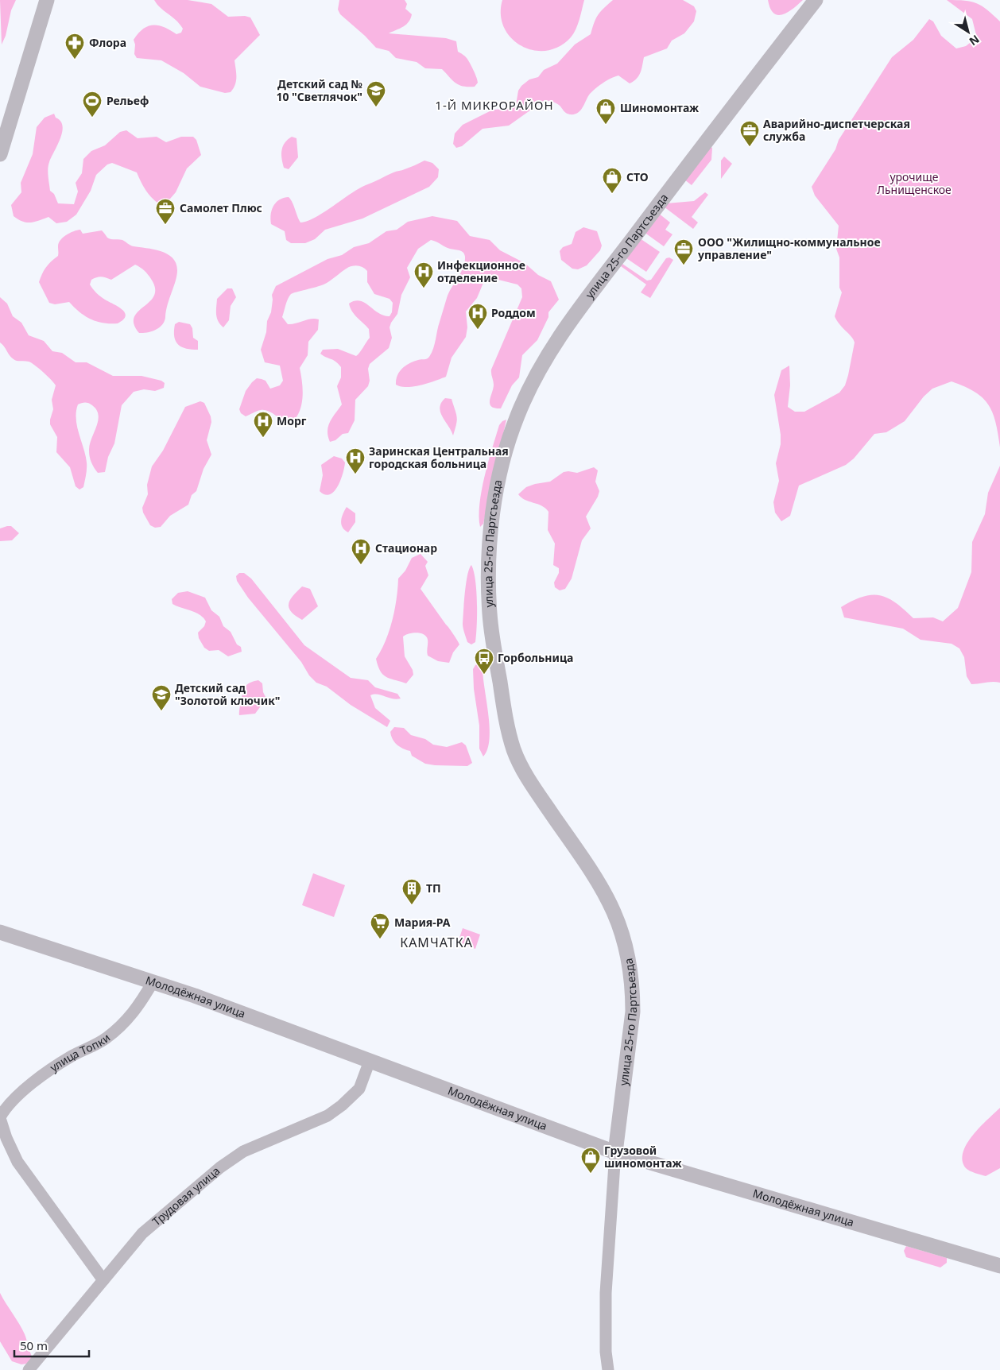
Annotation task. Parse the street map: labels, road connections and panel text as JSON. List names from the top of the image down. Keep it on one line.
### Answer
{"streets":{"street":["улица 25-го Партсъезда","Молодёжная улица","улица Топки","Трудовая улица"]},"crossings":[["улица 25-го Партсъезда","Молодёжная улица"],["Молодёжная улица","улица Топки"],["Молодёжная улица","Трудовая улица"],["улица Топки","Трудовая улица"]],"districts":["1-Й МИКРОРАЙОН","КАМЧАТКА"],"parks":["урочище Льнищенское"],"places":{"pharmacy":["Флора"],"school or university":["Детский сад № 10 \"Светлячок\"","Детский сад \"Золотой ключик\""],"sports":["Рельеф"],"shop":["Шиномонтаж","СТО","Грузовой шиномонтаж"],"office":["Аварийно-диспетчерская служба","Самолет Плюс","ООО \"Жилищно-коммунальное управление\""],"hospital":["Инфекционное отделение","Роддом","Морг","Заринская Центральная городская больница","Стационар"],"bus stop":["Горбольница"],"building":["ТП"],"supermarket":["Мария-РА"]},"scale_bar":"50 m","north":"bottom right"}
